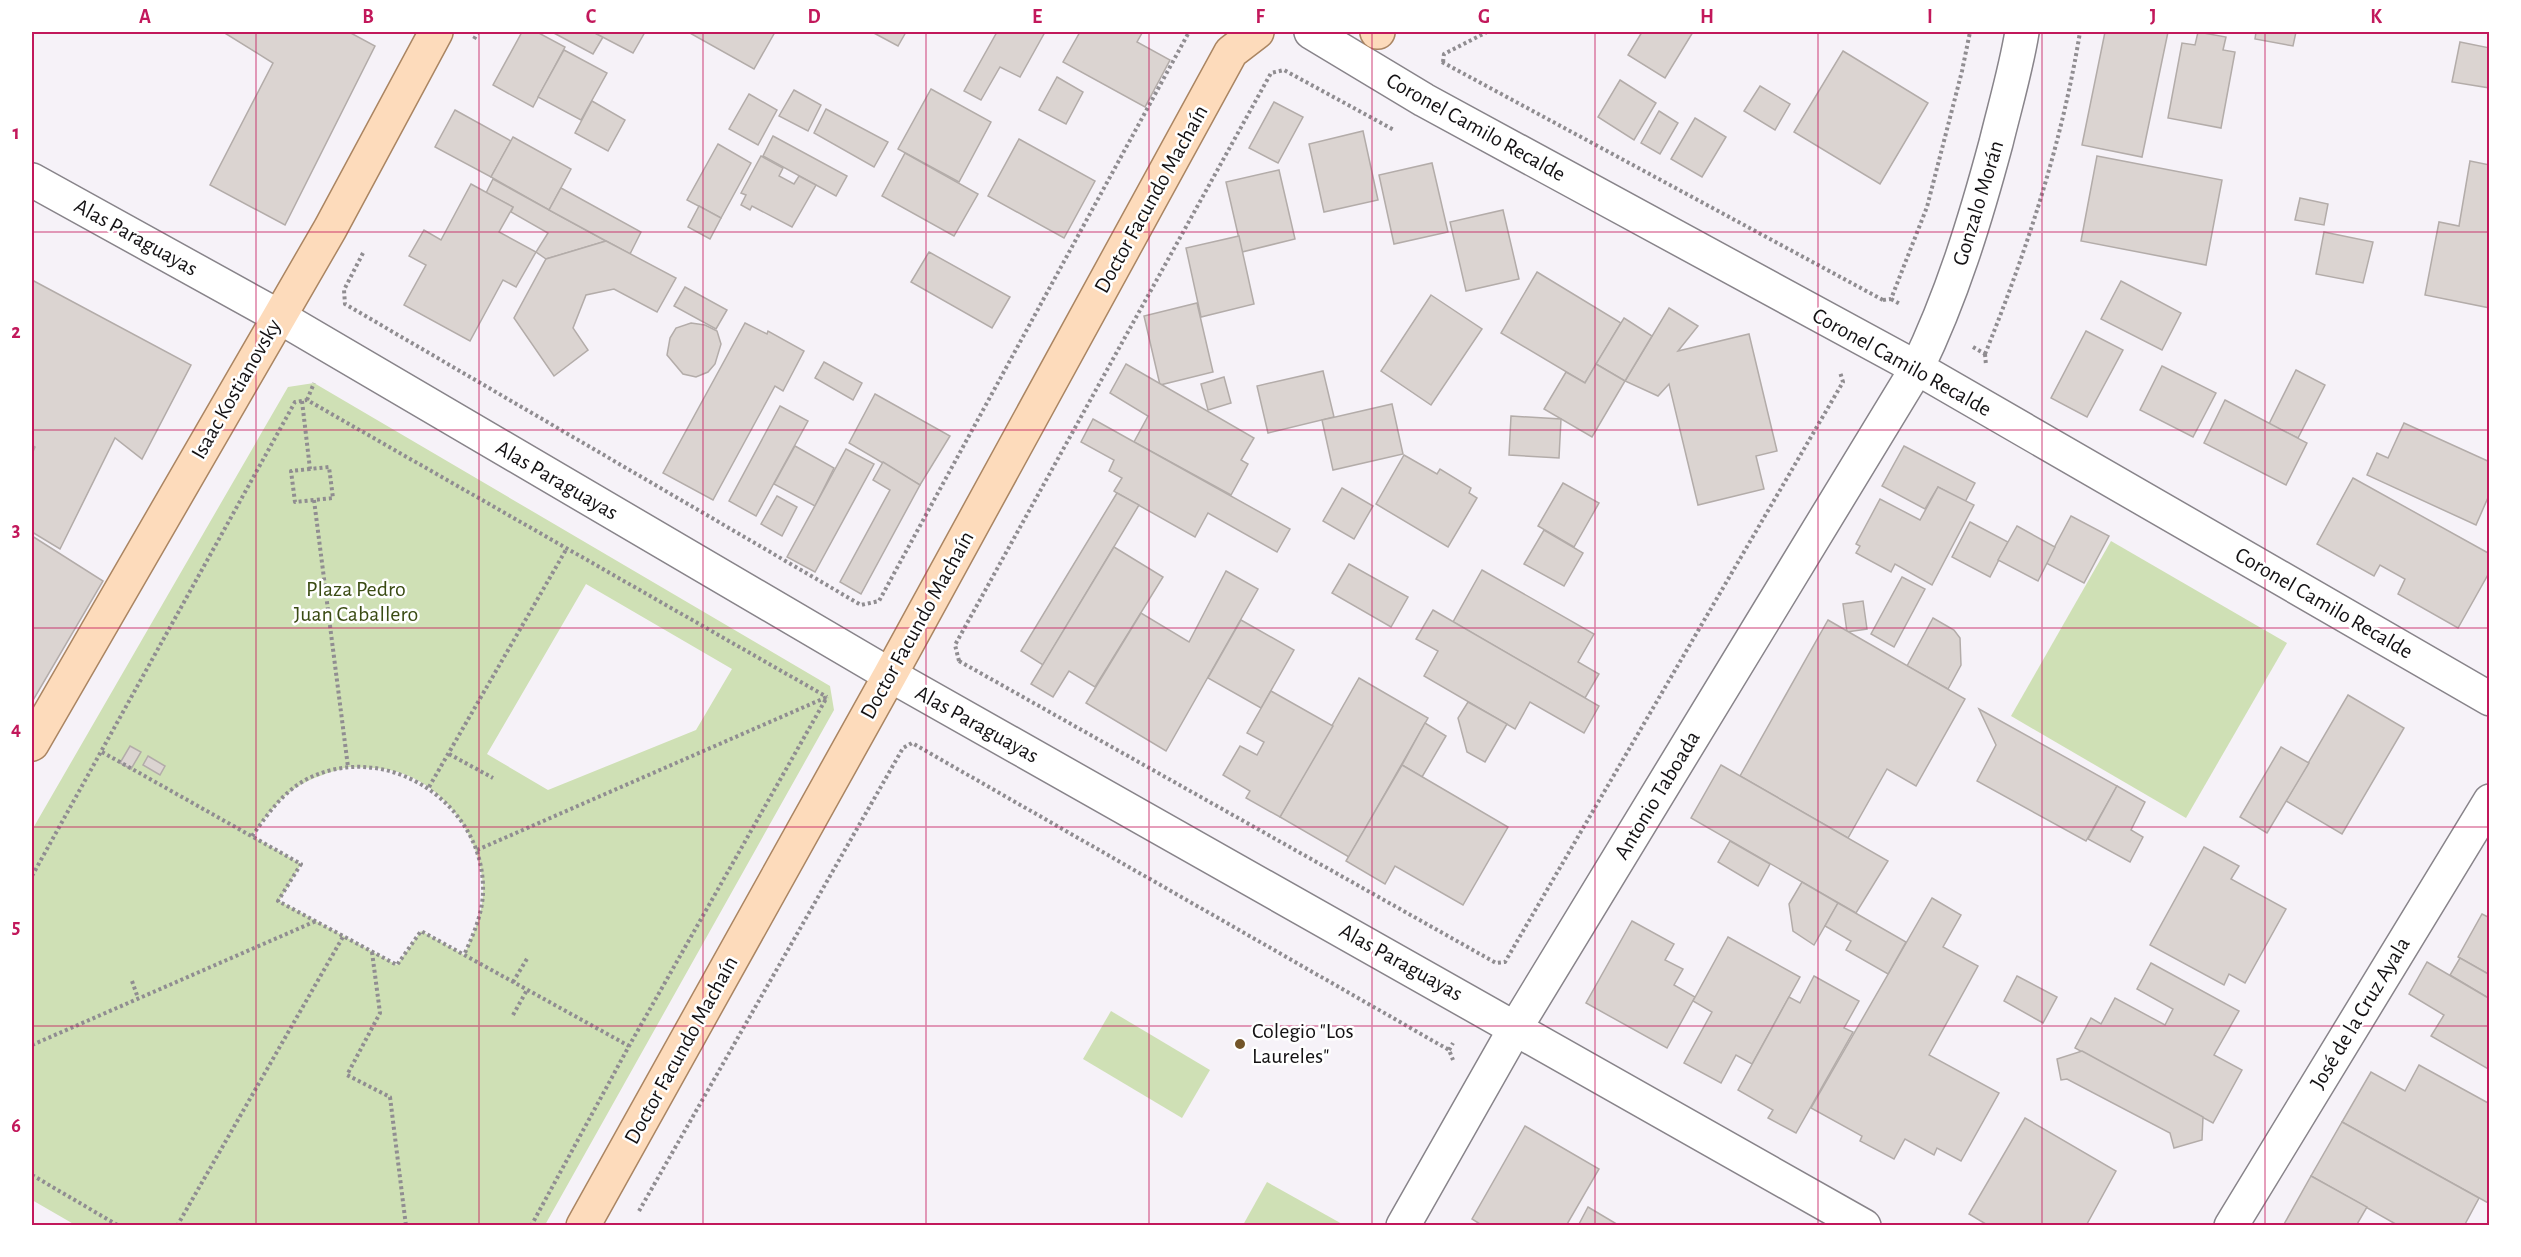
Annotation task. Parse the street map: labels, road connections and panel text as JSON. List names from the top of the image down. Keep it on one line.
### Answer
{"streets":{"main road":["Doctor Facundo Machaín","Isaac Kostianovsky"],"street":["Coronel Camilo Recalde","Gonzalo Morán","Alas Paraguayas","Antonio Taboada","José de la Cruz Ayala"]},"crossings":[["Coronel Camilo Recalde","Gonzalo Morán"],["Coronel Camilo Recalde","Antonio Taboada"],["Doctor Facundo Machaín","Alas Paraguayas"],["Gonzalo Morán","Antonio Taboada"],["Alas Paraguayas","Isaac Kostianovsky"],["Alas Paraguayas","Antonio Taboada"]],"parks":["Plaza Pedro Juan Caballero"],"places":["Colegio \"Los Laureles\""],"grid":{"columns":["A","B","C","D","E","F","G","H","I","J","K"],"rows":["1","2","3","4","5","6"]}}
